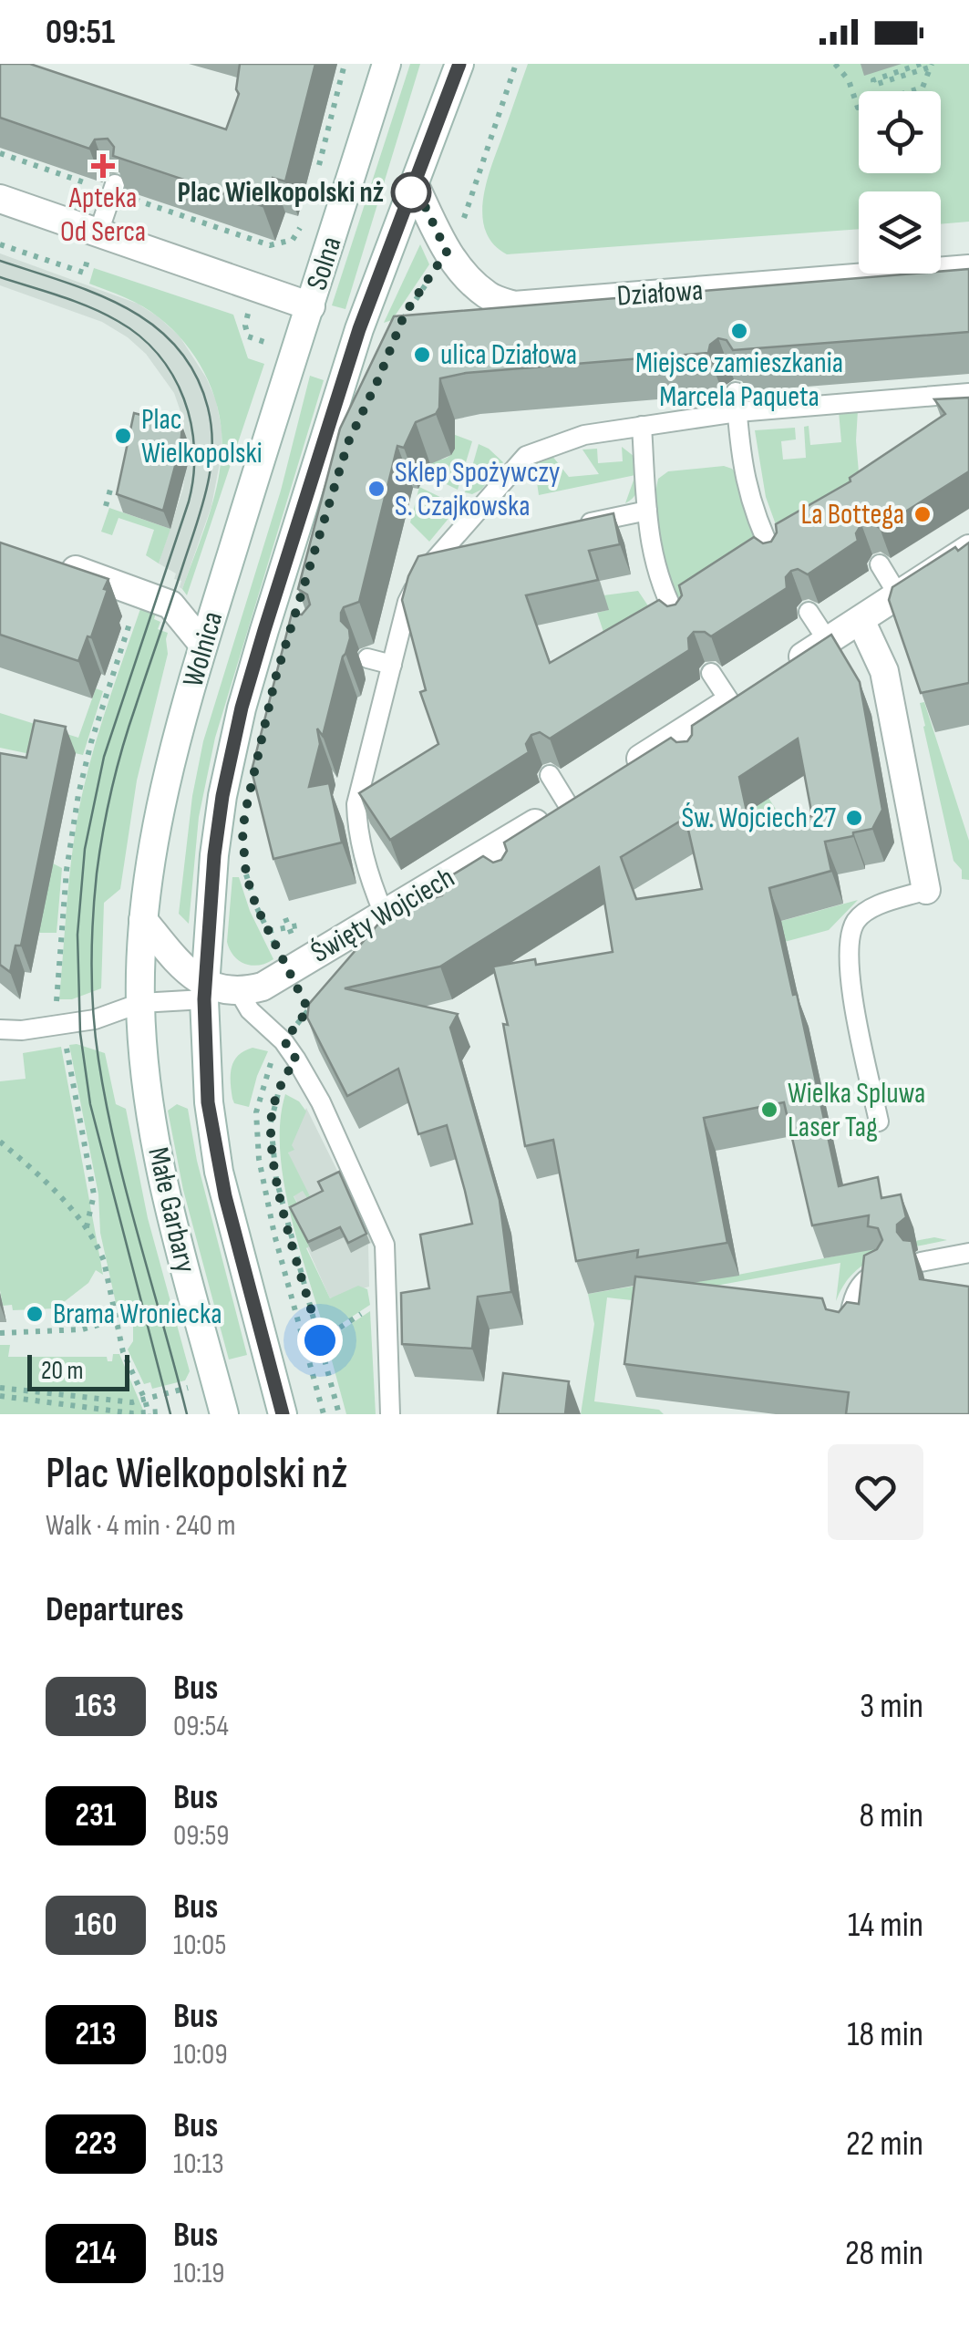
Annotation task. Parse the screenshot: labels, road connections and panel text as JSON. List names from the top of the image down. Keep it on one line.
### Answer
{"streets":{"street":["Solna","Działowa","Wolnica","Święty Wojciech","Małe Garbary"]},"crossings":[["Solna","Wolnica"],["Działowa","Wolnica"],["Wolnica","Małe Garbary"]],"places":{"health":["Apteka Od Serca"],"other":["Plac Wielkopolski nż","Miejsce zamieszkania Marcela Paqueta","ulica Działowa","Plac Wielkopolski","Sklep Spożywczy S. Czajkowska","La Bottega","Św. Wojciech 27","Wielka Spluwa Laser Tag","Brama Wroniecka"]},"lines":["bus line 163"],"scale_bar":"20 m","page":{"status":"09:51","scale":"20 m","heading":[["Plac Wielkopolski nż","Walk · 4 min · 240 m"],"Departures"],"list":[{"mark":"163","name":"Bus","note":"09:54","value":"3 min"},{"mark":"231","name":"Bus","note":"09:59","value":"8 min"},{"mark":"160","name":"Bus","note":"10:05","value":"14 min"},{"mark":"213","name":"Bus","note":"10:09","value":"18 min"},{"mark":"223","name":"Bus","note":"10:13","value":"22 min"},{"mark":"214","name":"Bus","note":"10:19","value":"28 min"}]}}
